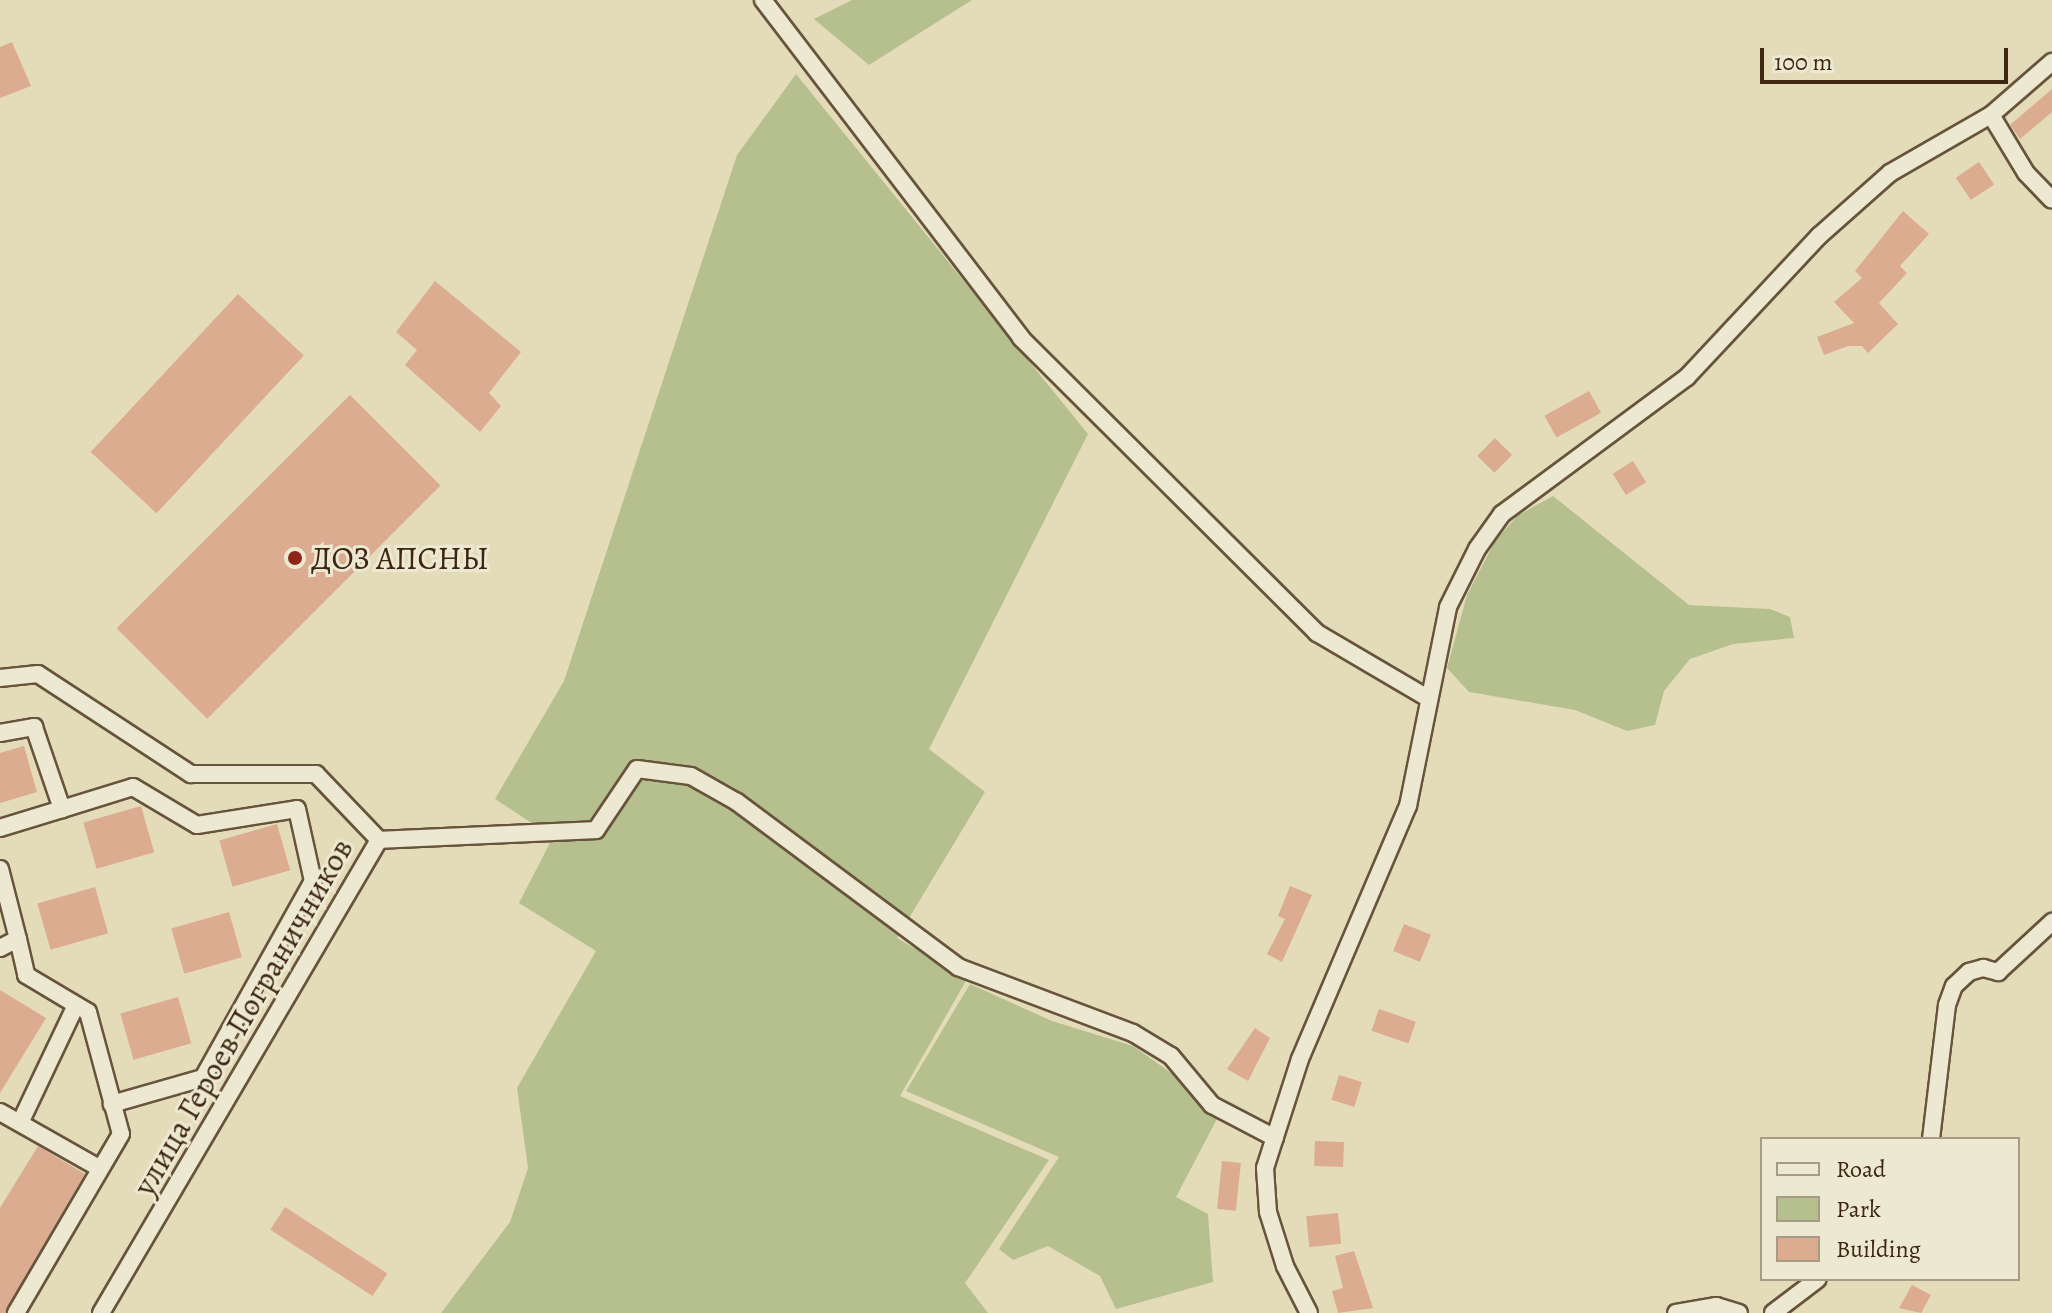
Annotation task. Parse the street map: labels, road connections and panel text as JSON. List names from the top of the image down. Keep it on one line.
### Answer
{"streets":{"street":["улица Героев Пограничников"]},"places":["ДОЗ АПСНЫ"],"legend":["Road","Park","Building"],"scale_bar":"100 m"}
